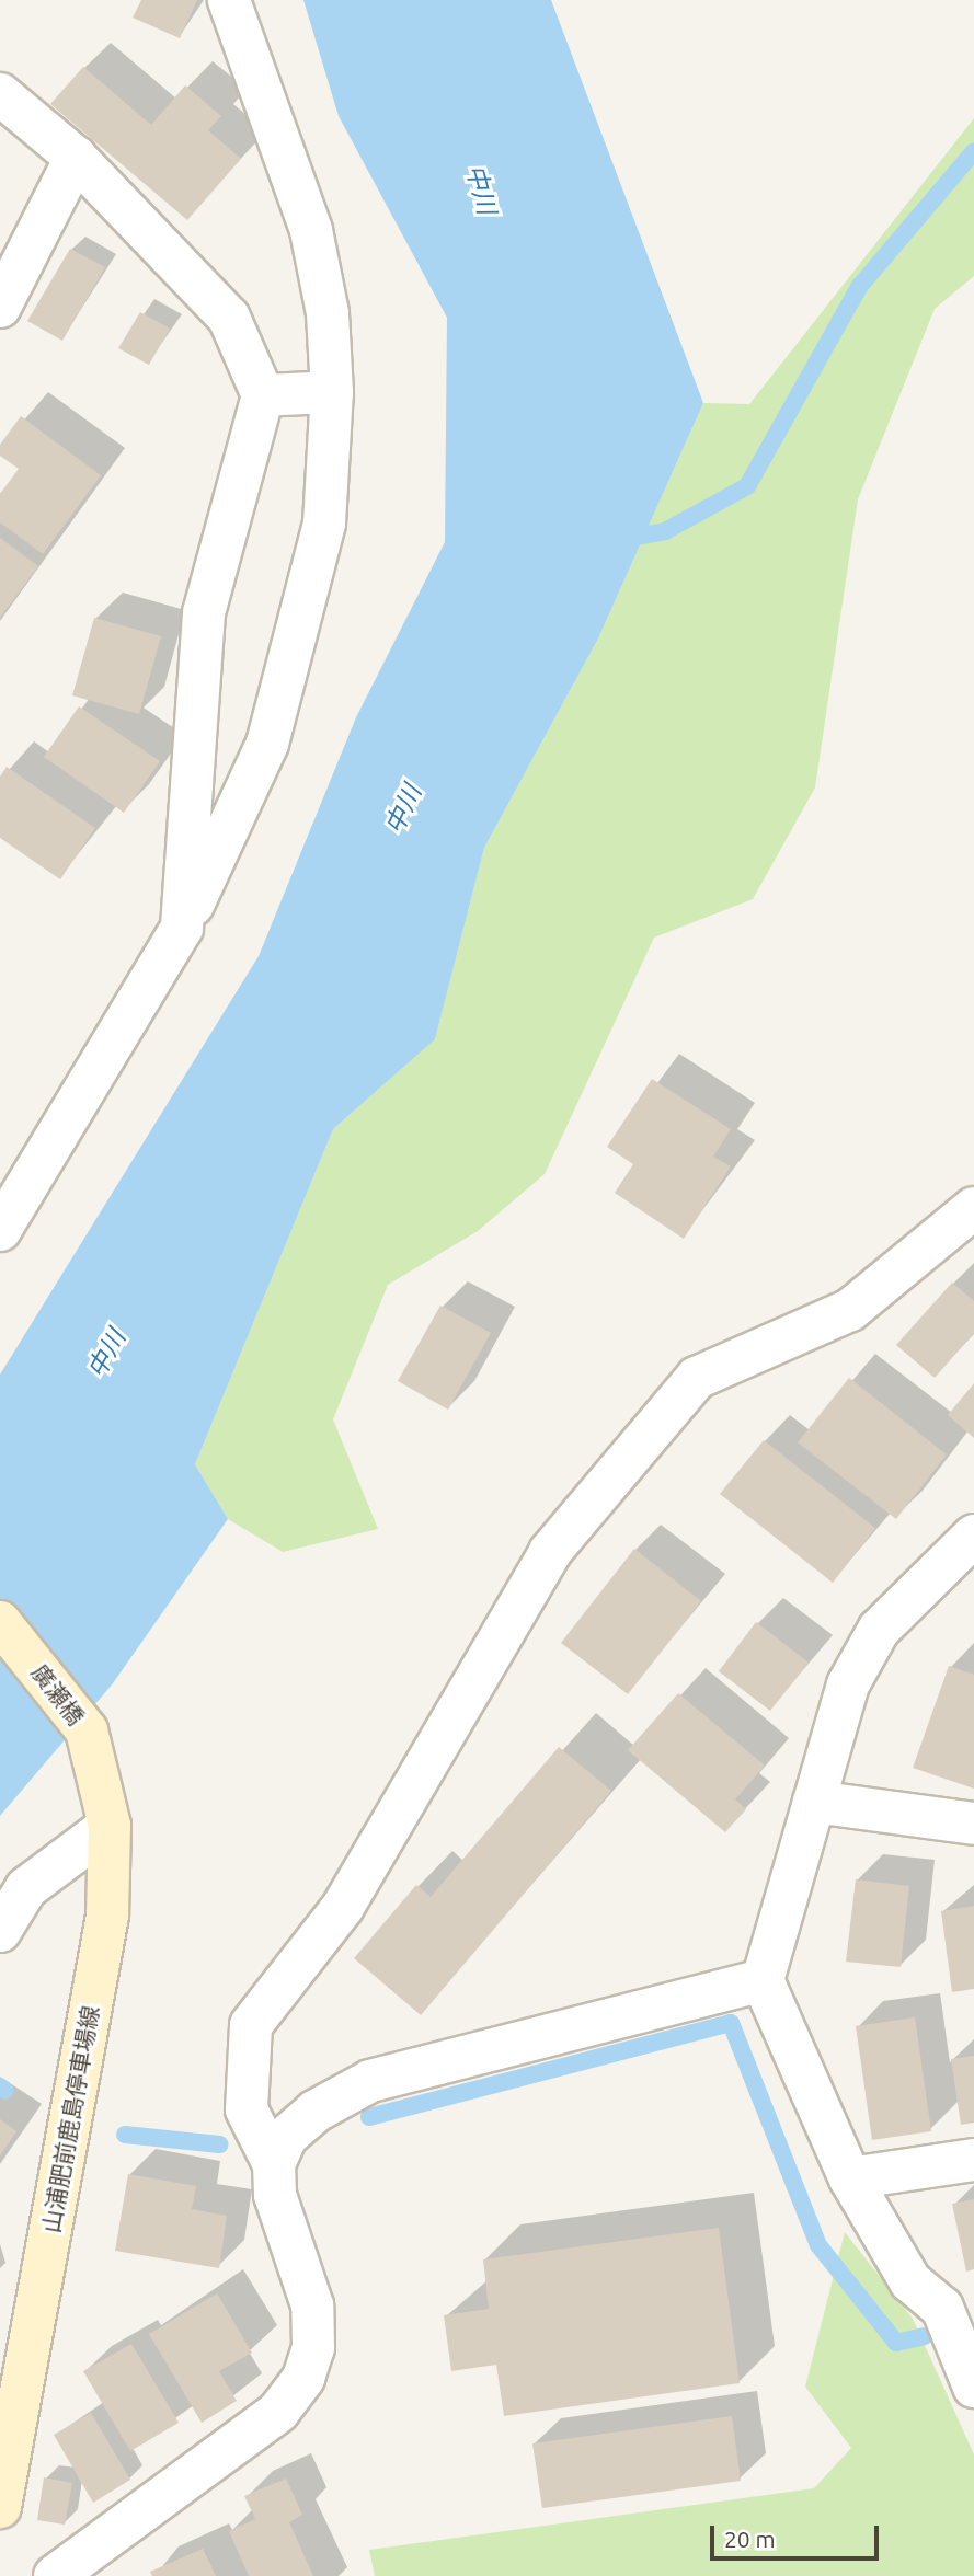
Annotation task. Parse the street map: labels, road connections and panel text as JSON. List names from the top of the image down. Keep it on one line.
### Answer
{"streets":{"main road":["廣瀬橋","山浦肥前鹿島停車場線"]},"crossings":[["廣瀬橋","山浦肥前鹿島停車場線"]],"water":["中川"],"scale_bar":"20 m"}
